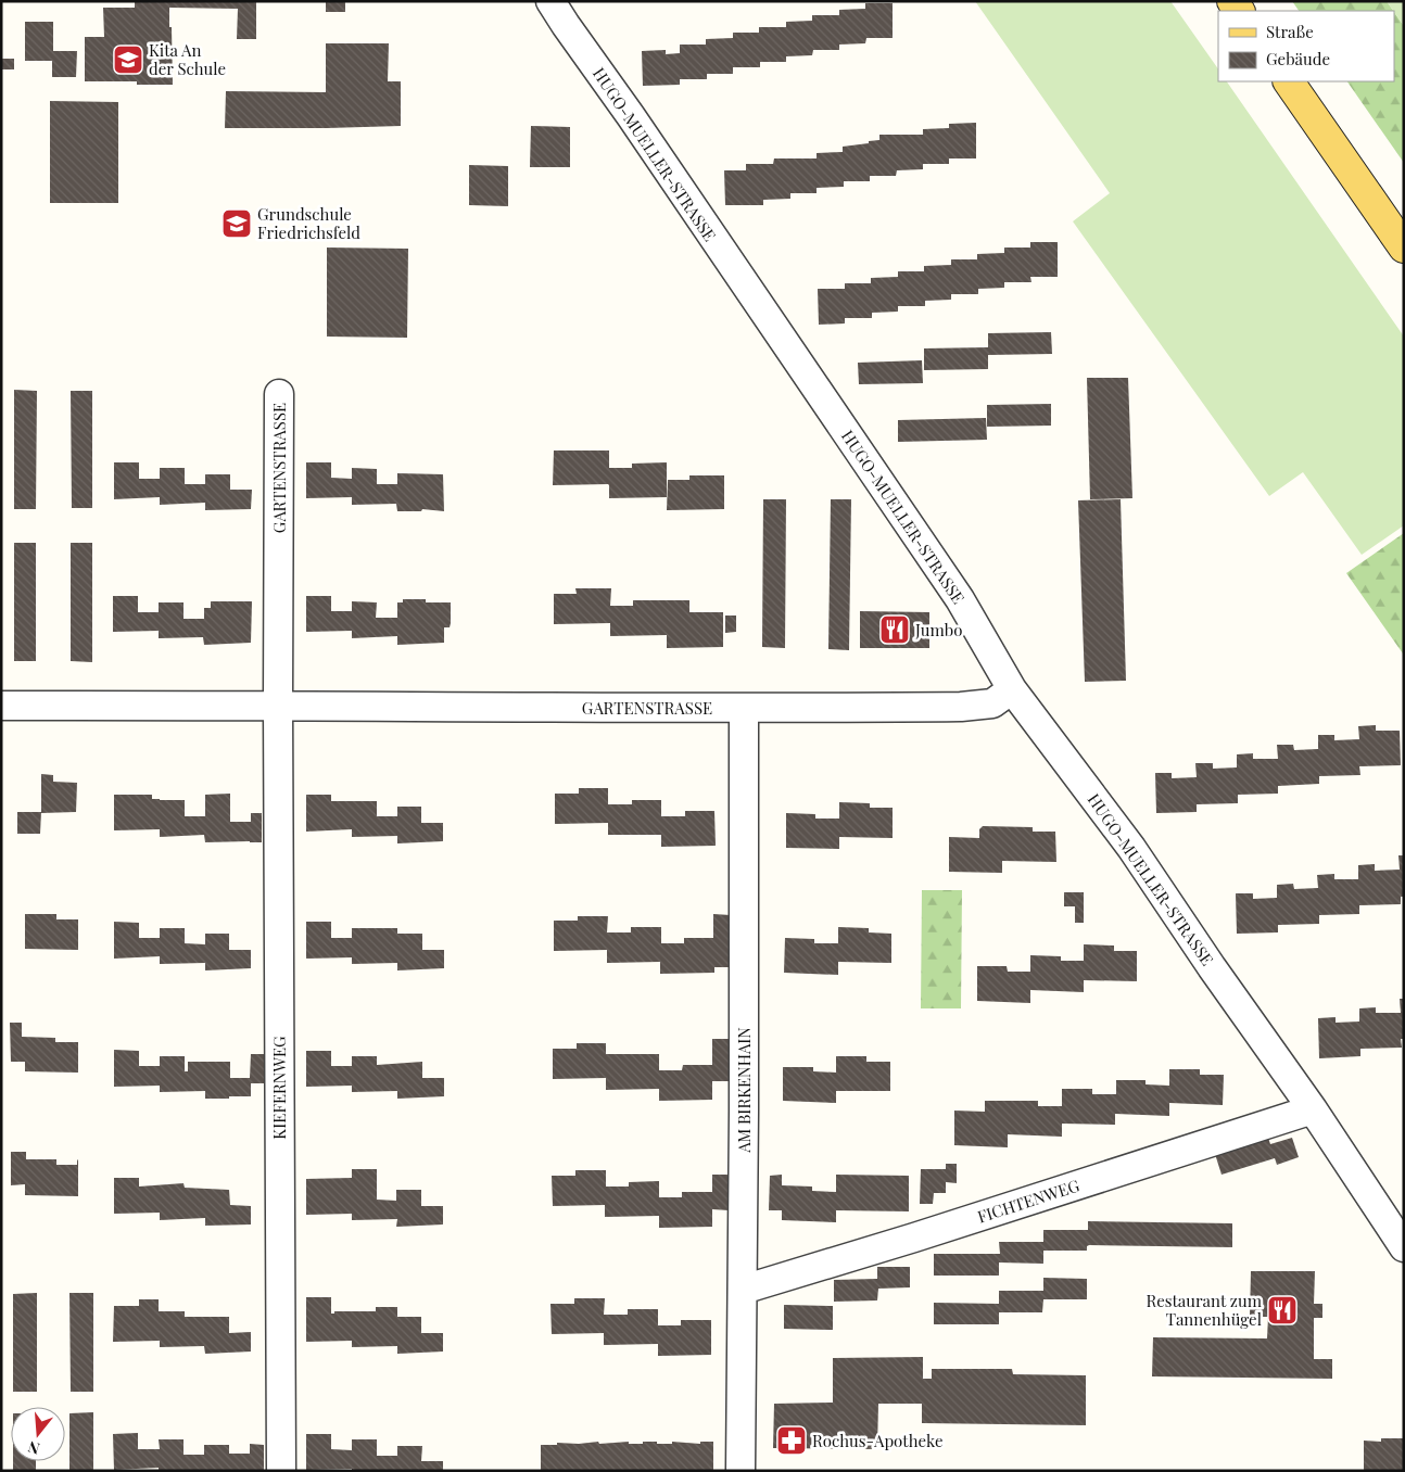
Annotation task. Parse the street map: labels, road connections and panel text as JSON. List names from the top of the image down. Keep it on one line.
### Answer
{"streets":{"street":["HUGO-MUELLER-STRASSE","GARTENSTRASSE","KIEFERNWEG","AM BIRKENHAIN","FICHTENWEG"]},"crossings":[["HUGO-MUELLER-STRASSE","GARTENSTRASSE"],["HUGO-MUELLER-STRASSE","FICHTENWEG"],["GARTENSTRASSE","KIEFERNWEG"],["GARTENSTRASSE","AM BIRKENHAIN"],["AM BIRKENHAIN","FICHTENWEG"]],"places":{"school or university":["Kita An der Schule","Grundschule Friedrichsfeld"],"restaurant":["Jumbo","Restaurant zum Tannenhügel"],"pharmacy":["Rochus-Apotheke"]},"legend":["Straße","Gebäude"],"north":"bottom"}
